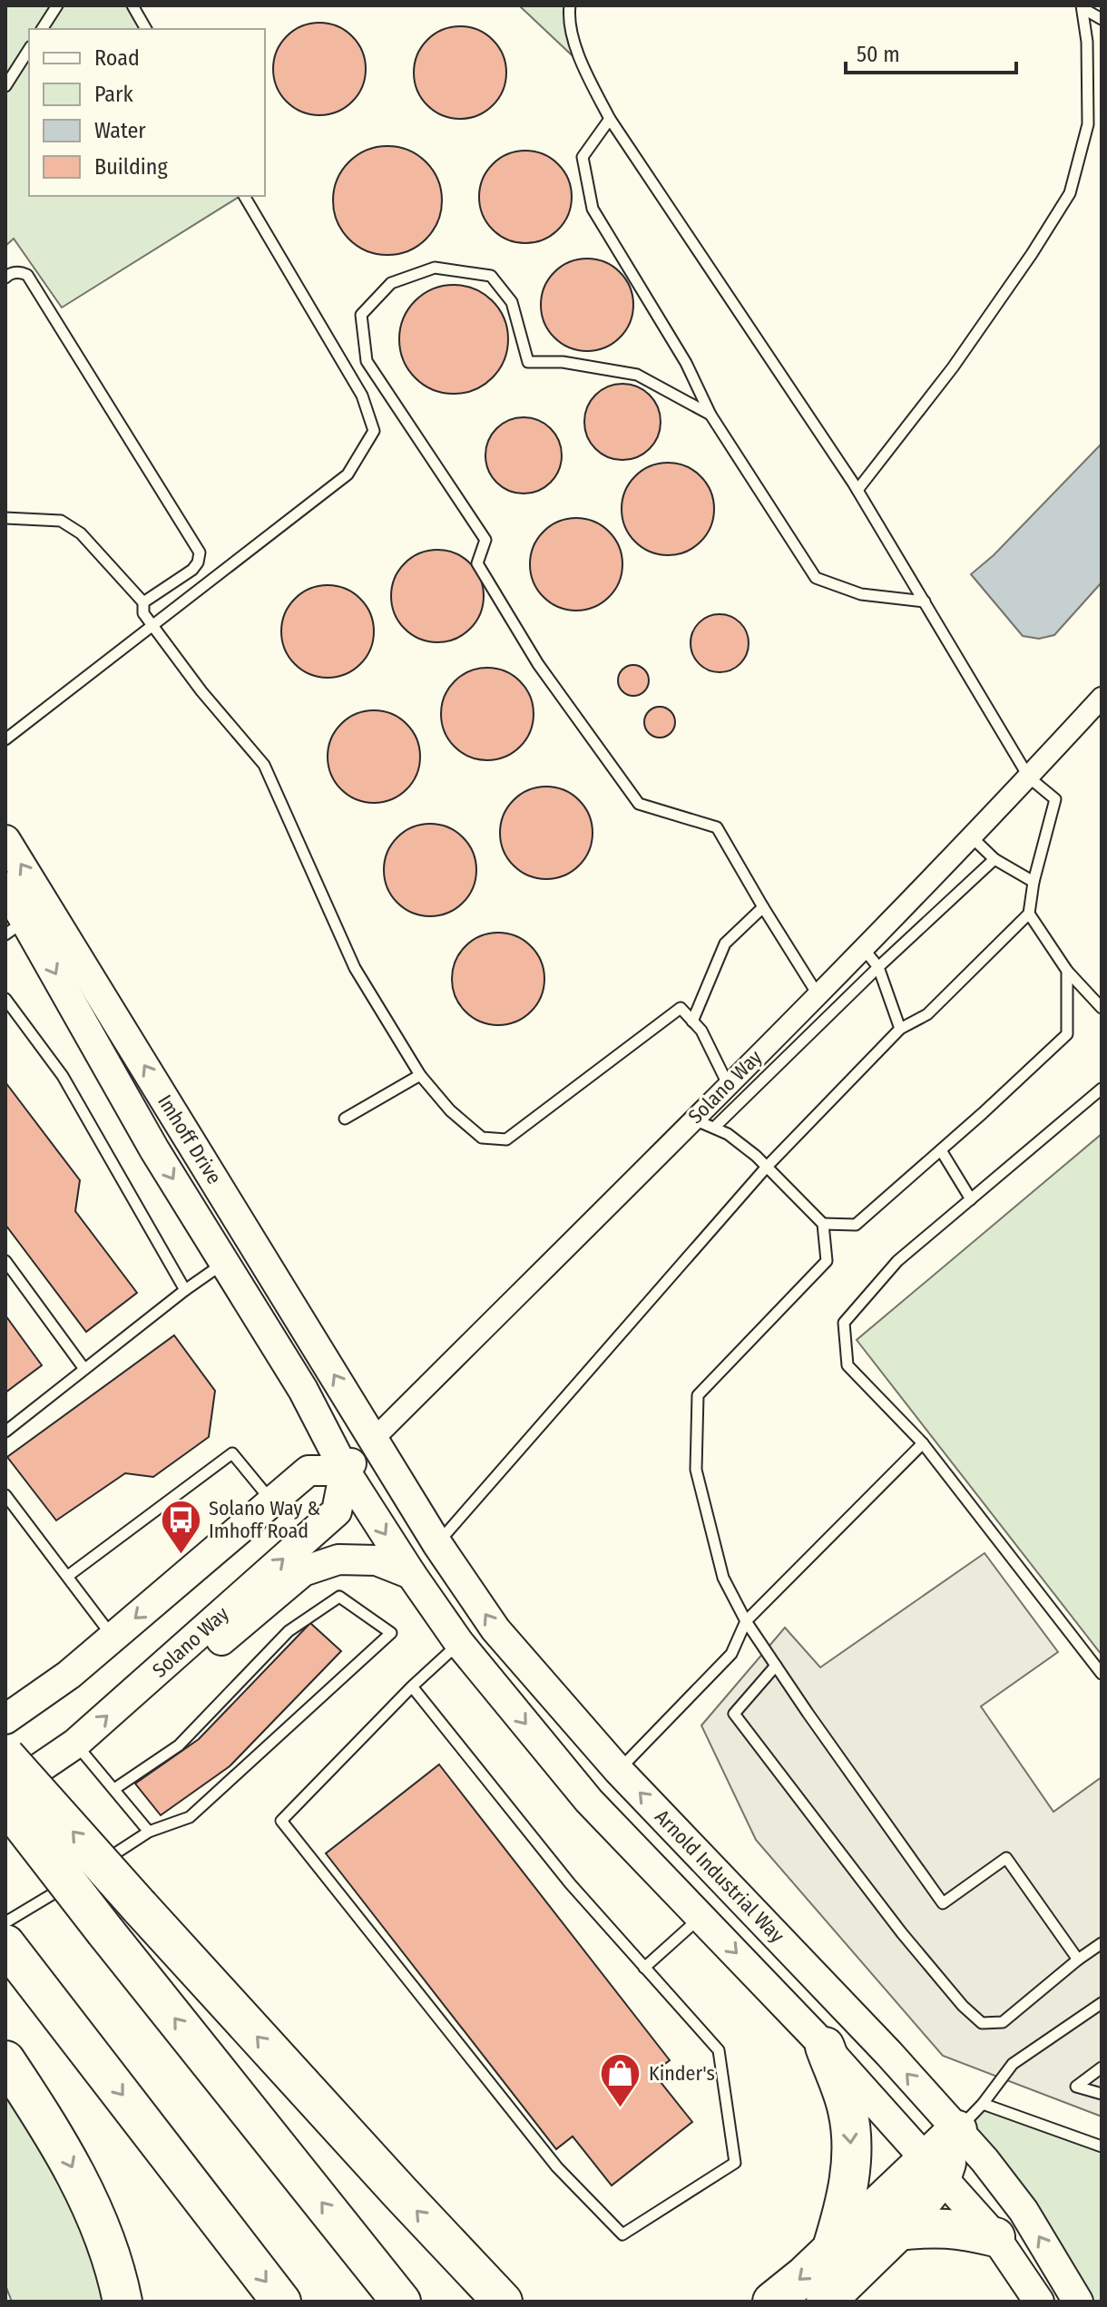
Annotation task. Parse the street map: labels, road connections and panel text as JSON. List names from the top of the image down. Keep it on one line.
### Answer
{"streets":{"street":["Solano Way","Imhoff Drive","Arnold Industrial Way"]},"crossings":[["Solano Way","Imhoff Drive"],["Solano Way","Arnold Industrial Way"],["Imhoff Drive","Arnold Industrial Way"]],"places":{"bus stop":["Solano Way & Imhoff Road"],"shop":["Kinder's"]},"legend":["Road","Park","Water","Building"],"scale_bar":"50 m"}
